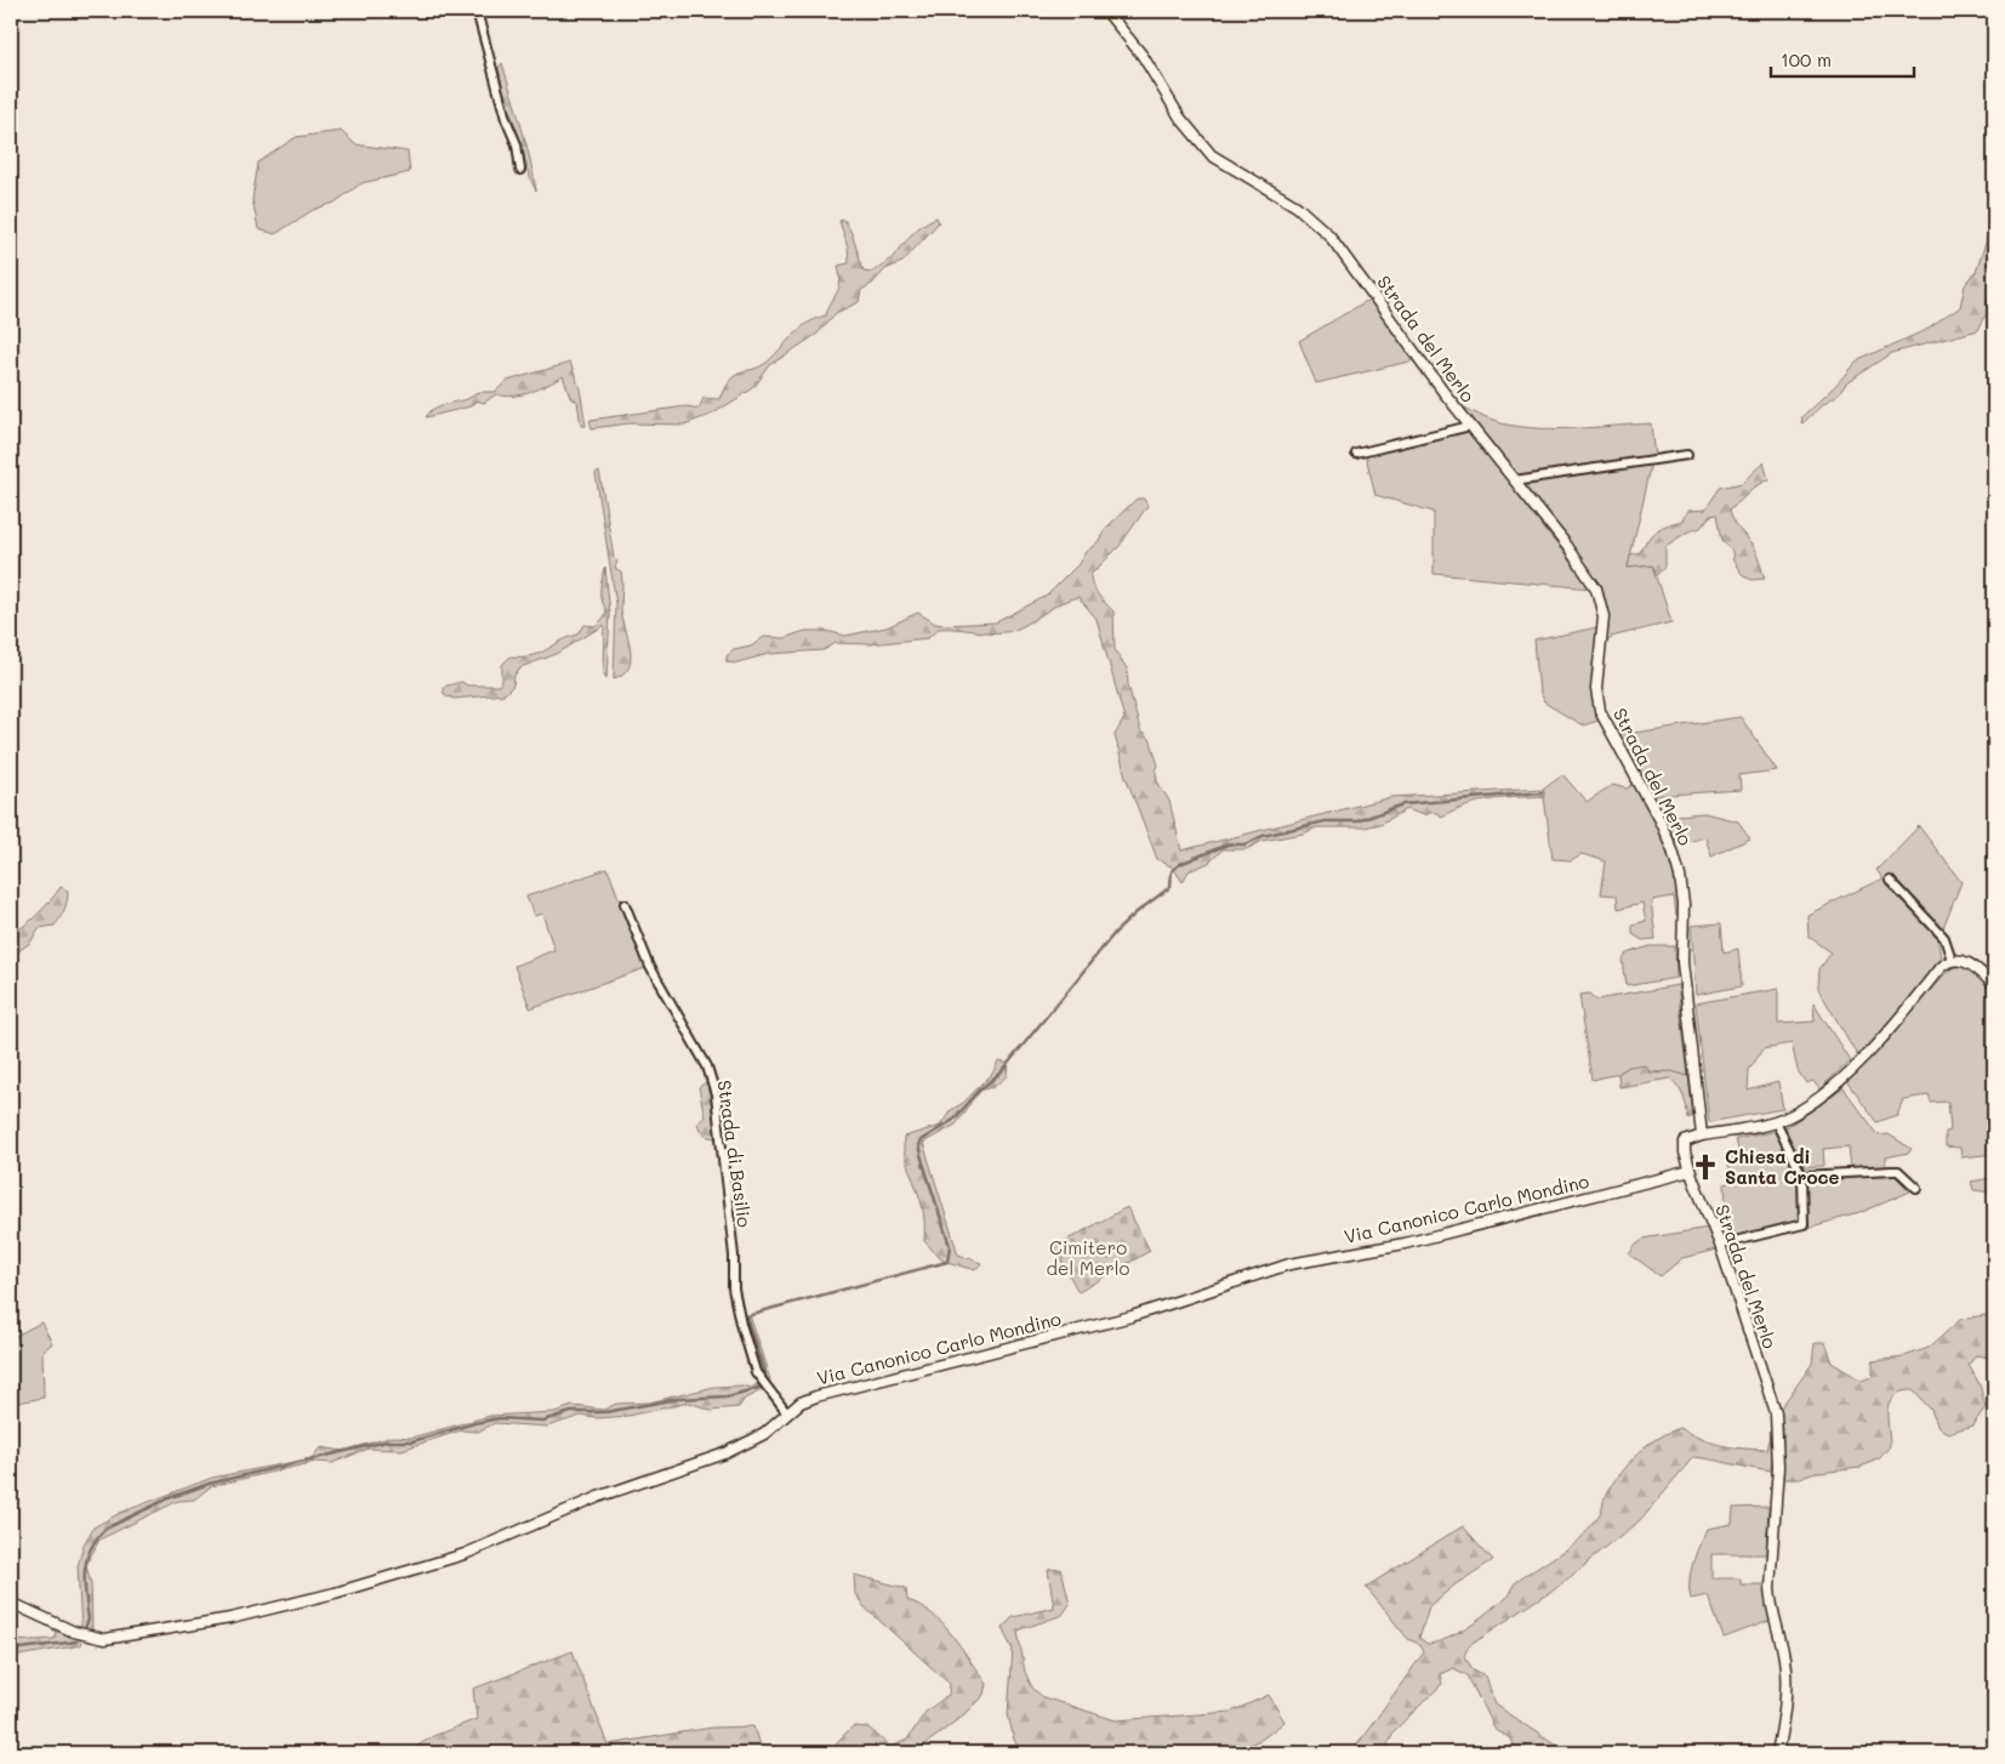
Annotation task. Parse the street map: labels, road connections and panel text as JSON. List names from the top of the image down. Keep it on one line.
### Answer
{"streets":{"street":["Strada del Merlo","Strada di Basilio","Via Canonico Carlo Mondino"]},"crossings":[["Strada del Merlo","Via Canonico Carlo Mondino"],["Strada di Basilio","Via Canonico Carlo Mondino"]],"parks":["Cimitero del Merlo"],"places":{"church":["Chiesa di Santa Croce"]},"scale_bar":"100 m"}
